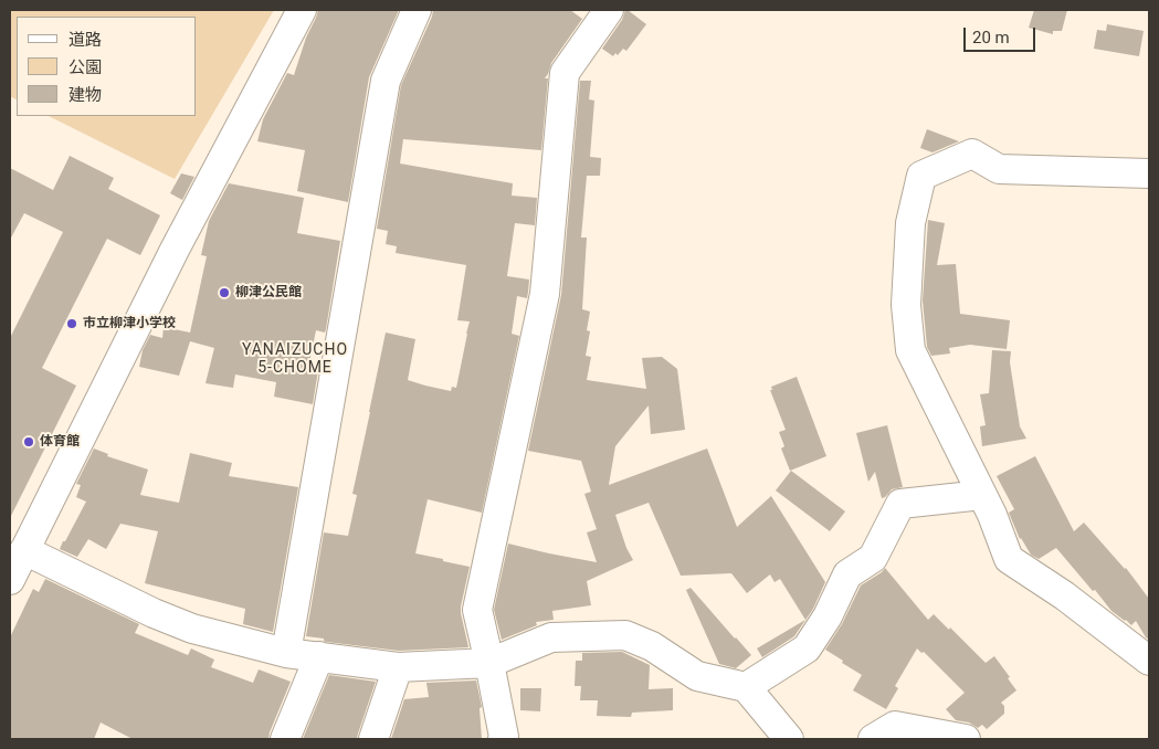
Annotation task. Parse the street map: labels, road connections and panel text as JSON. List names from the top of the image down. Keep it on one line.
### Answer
{"districts":["YANAIZUCHO 5-CHOME"],"places":["柳津公民館","市立柳津小学校","体育館"],"legend":["道路","公園","建物"],"scale_bar":"20 m"}
